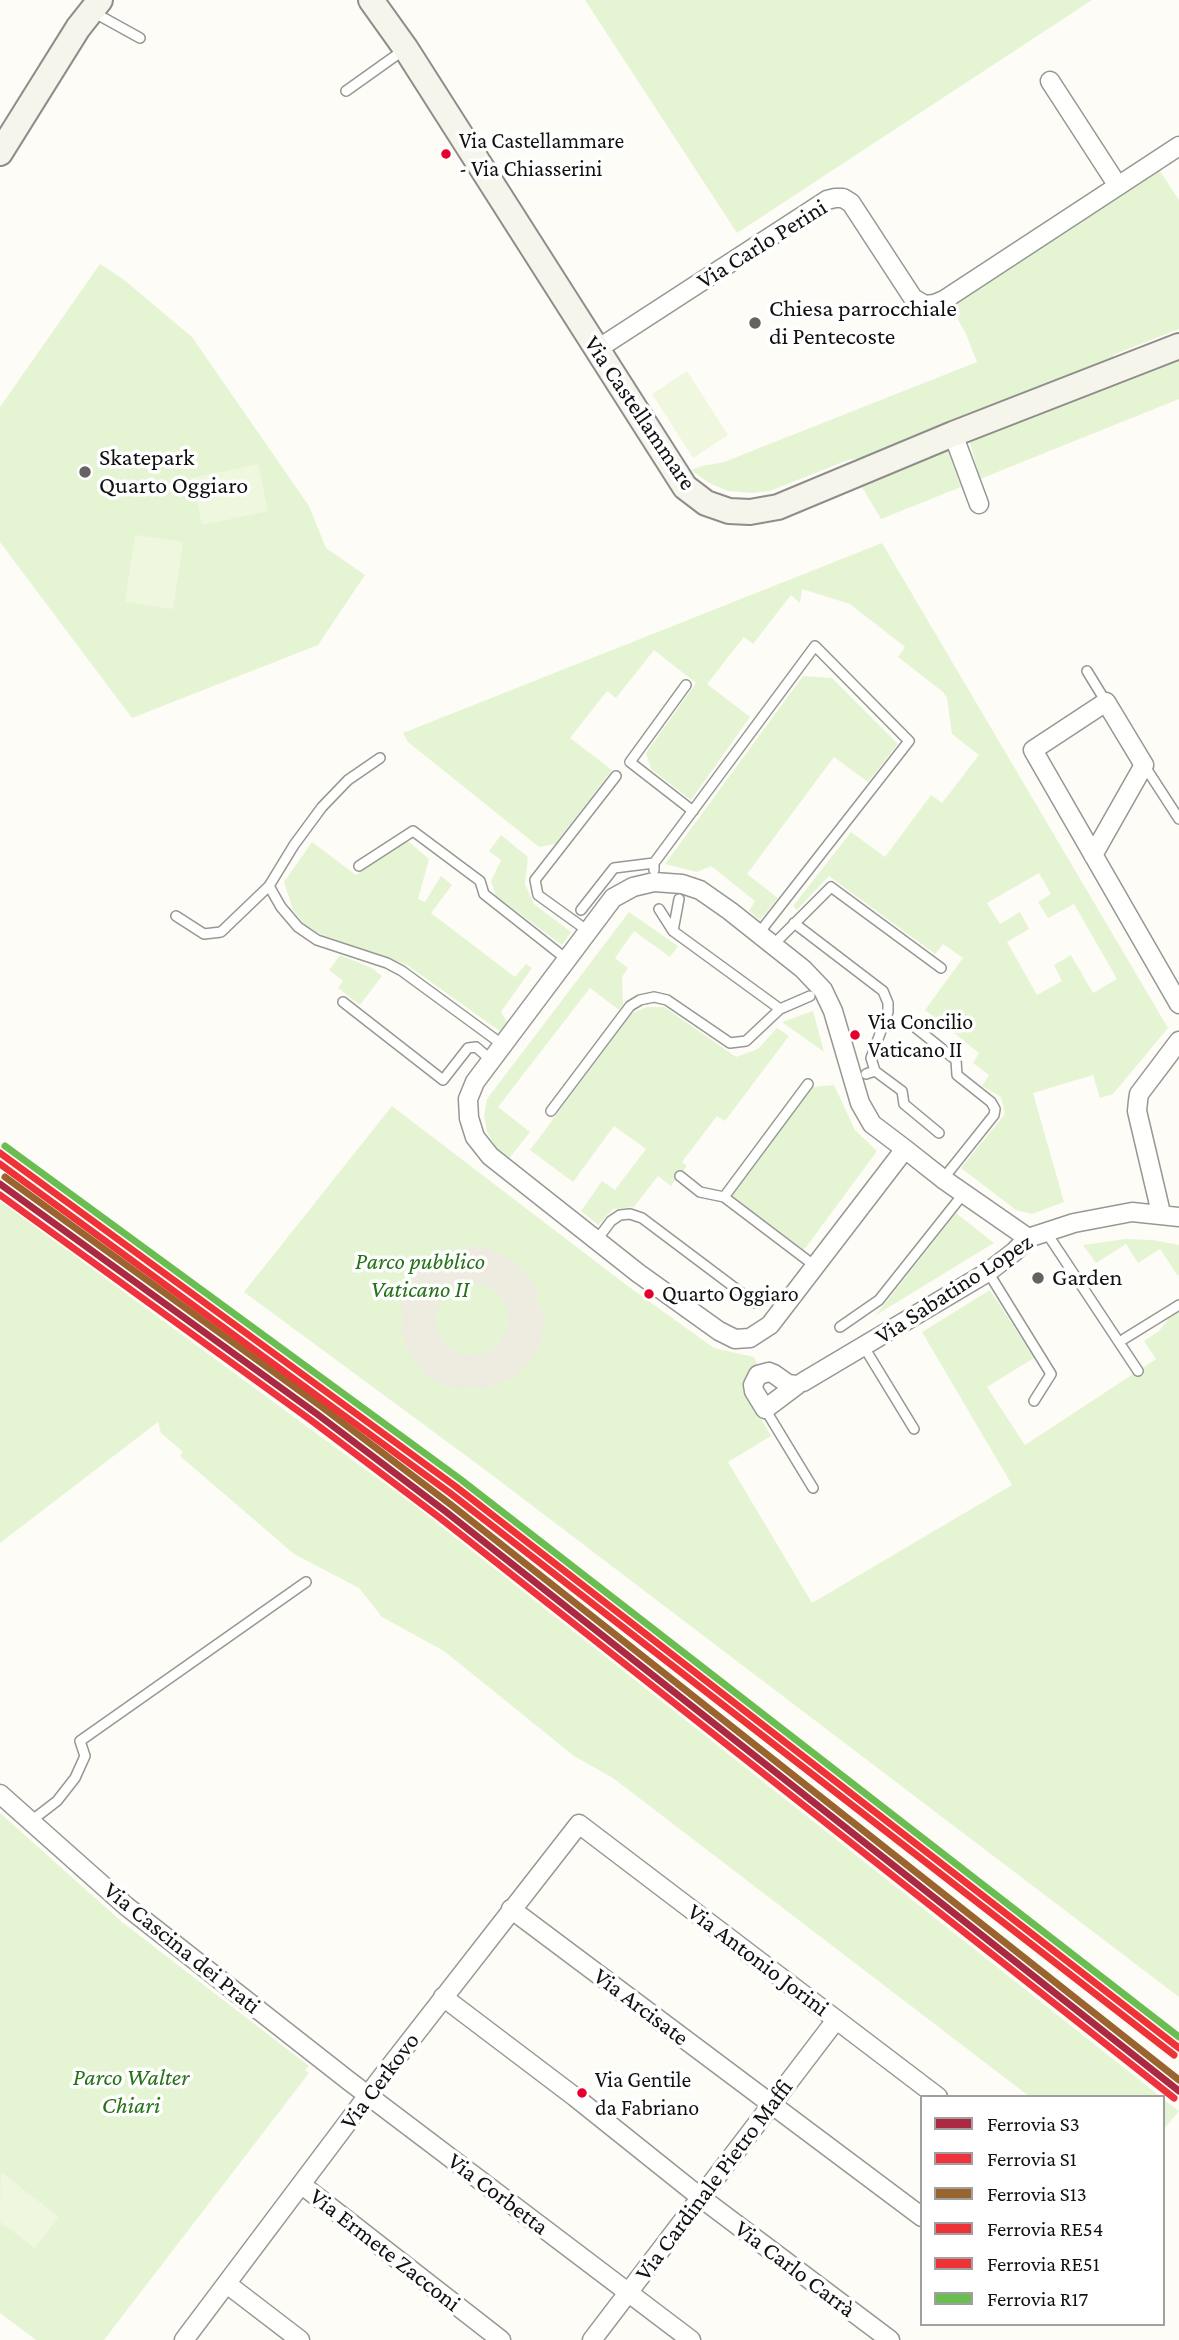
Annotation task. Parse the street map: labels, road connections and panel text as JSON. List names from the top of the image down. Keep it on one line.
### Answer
{"streets":{"street":["Via Carlo Perini","Via Castellammare","Via Sabatino Lopez","Via Cascina dei Prati","Via Antonio Jorini","Via Arcisate","Via Cerkovo","Via Cardinale Pietro Maffi","Via Corbetta","Via Ermete Zacconi","Via Carlo Carrà"]},"crossings":[["Via Carlo Perini","Via Castellammare"],["Via Cascina dei Prati","Via Cerkovo"],["Via Cascina dei Prati","Via Corbetta"],["Via Antonio Jorini","Via Cerkovo"],["Via Antonio Jorini","Via Cardinale Pietro Maffi"],["Via Arcisate","Via Cerkovo"],["Via Arcisate","Via Cardinale Pietro Maffi"],["Via Cerkovo","Via Corbetta"],["Via Cerkovo","Via Ermete Zacconi"],["Via Cardinale Pietro Maffi","Via Corbetta"],["Via Cardinale Pietro Maffi","Via Carlo Carrà"]],"parks":["Parco pubblico Vaticano II","Parco Walter Chiari"],"places":["Via Castellammare - Via Chiasserini","Chiesa parrocchiale di Pentecoste","Skatepark Quarto Oggiaro","Via Concilio Vaticano II","Garden","Quarto Oggiaro","Via Gentile da Fabriano"],"lines":["rail line R17","rail line RE54","rail line RE51","rail line S13","rail line S3","rail line S1"],"legend":["Ferrovia S3","Ferrovia S1","Ferrovia S13","Ferrovia RE54","Ferrovia RE51","Ferrovia R17"]}
